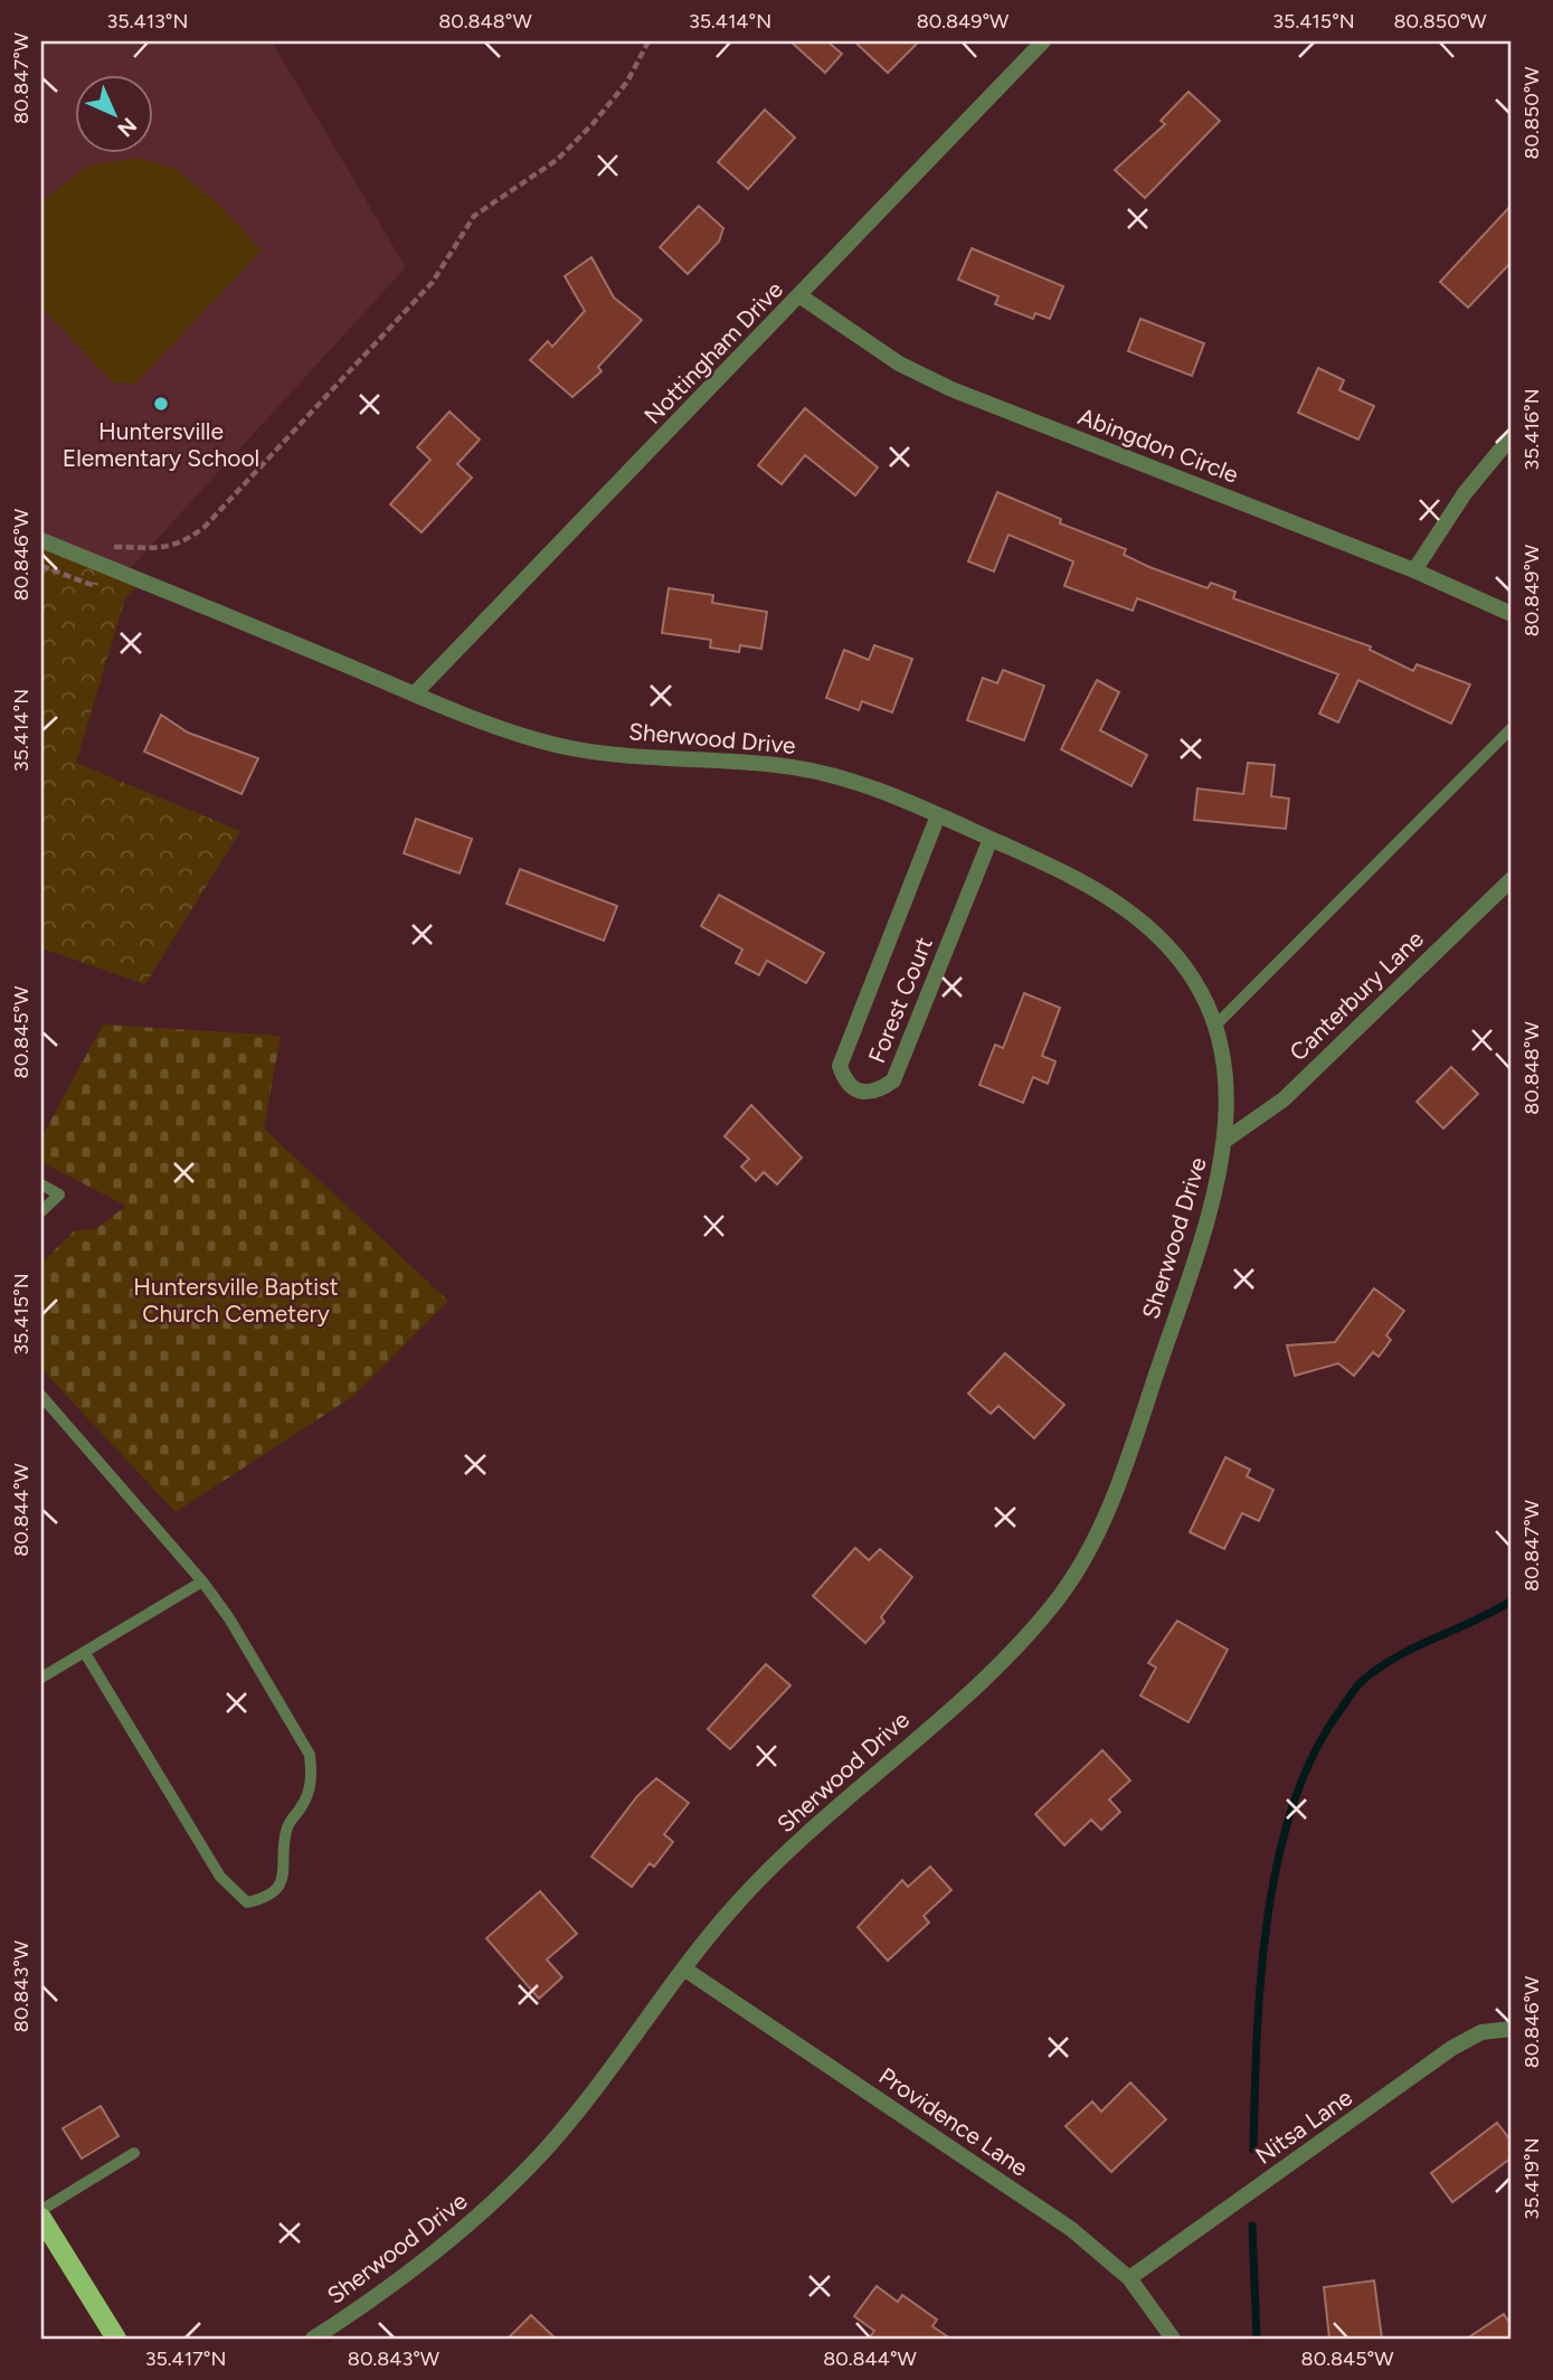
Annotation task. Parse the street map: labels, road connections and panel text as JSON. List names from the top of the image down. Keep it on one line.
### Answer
{"streets":{"street":["Nottingham Drive","Abingdon Circle","Sherwood Drive","Canterbury Lane","Forest Court","Providence Lane","Nitsa Lane"]},"crossings":[["Nottingham Drive","Abingdon Circle"],["Nottingham Drive","Sherwood Drive"],["Sherwood Drive","Canterbury Lane"],["Sherwood Drive","Forest Court"],["Sherwood Drive","Providence Lane"],["Providence Lane","Nitsa Lane"]],"parks":["Huntersville Baptist Church Cemetery"],"places":["Huntersville Elementary School"],"north":"bottom right","coordinates":["35.413°N","80.848°W","35.414°N","80.849°W","35.415°N","80.850°W","80.847°W","35.416°N","80.846°W","80.845°W","80.844°W","80.843°W","35.419°N","35.417°N"]}
